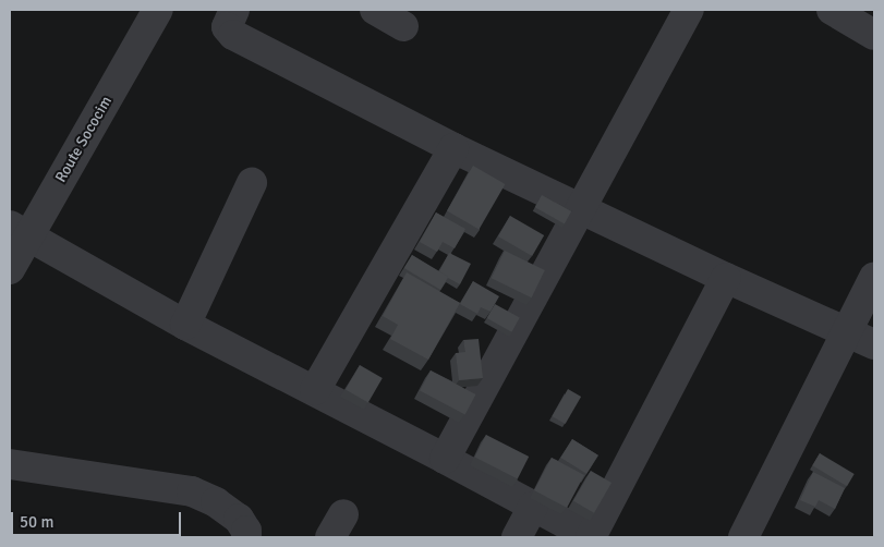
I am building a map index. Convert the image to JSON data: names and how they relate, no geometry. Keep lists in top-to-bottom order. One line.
{"streets":{"street":["Route Sococim"]},"scale_bar":"50 m"}
